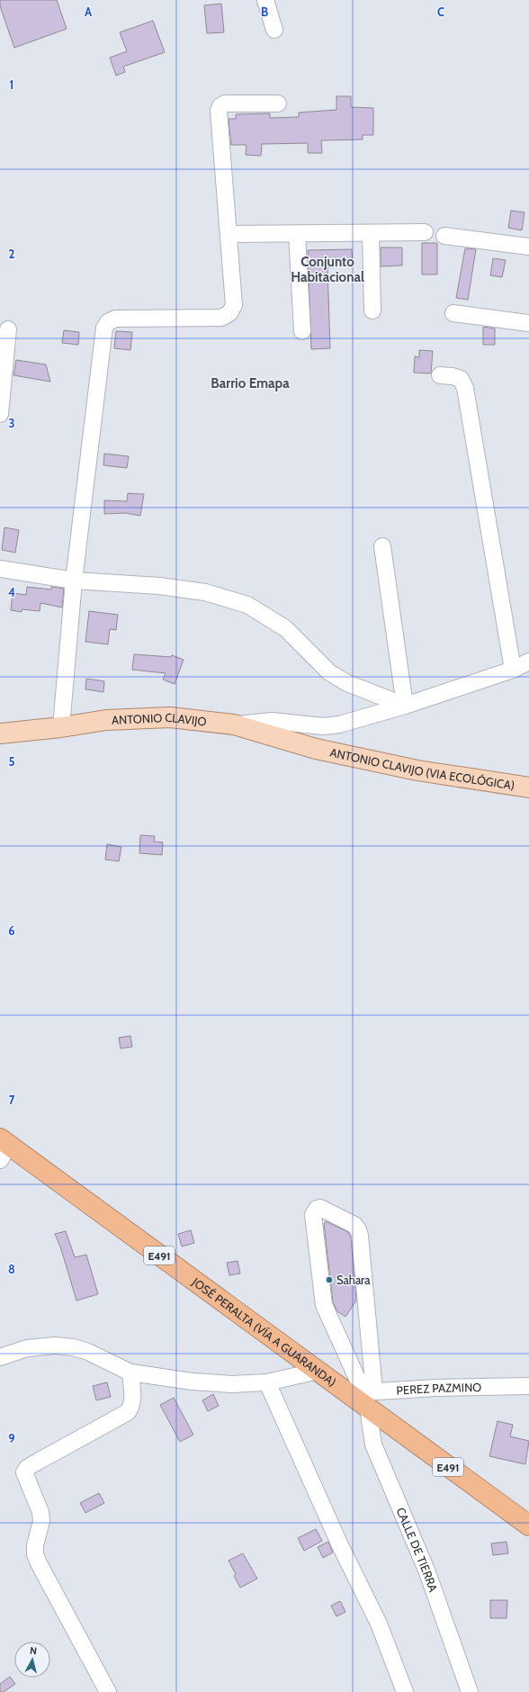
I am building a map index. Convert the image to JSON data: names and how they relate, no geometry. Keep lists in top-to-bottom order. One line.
{"streets":{"highway":["E491","JOSÉ PERALTA (VÍA A GUARANDA)"],"main road":["ANTONIO CLAVIJO","ANTONIO CLAVIJO (VIA ECOLÓGICA)"],"street":["PEREZ PAZMINO","CALLE DE TIERRA"]},"crossings":[["ANTONIO CLAVIJO","ANTONIO CLAVIJO (VIA ECOLÓGICA)"],["JOSÉ PERALTA (VÍA A GUARANDA)","PEREZ PAZMINO"],["JOSÉ PERALTA (VÍA A GUARANDA)","CALLE DE TIERRA"],["PEREZ PAZMINO","CALLE DE TIERRA"]],"districts":["Conjunto Habitacional","Barrio Emapa"],"places":["Sahara"],"north":"top","grid":{"columns":["A","B","C"],"rows":["1","2","3","4","5","6","7","8","9"]}}
